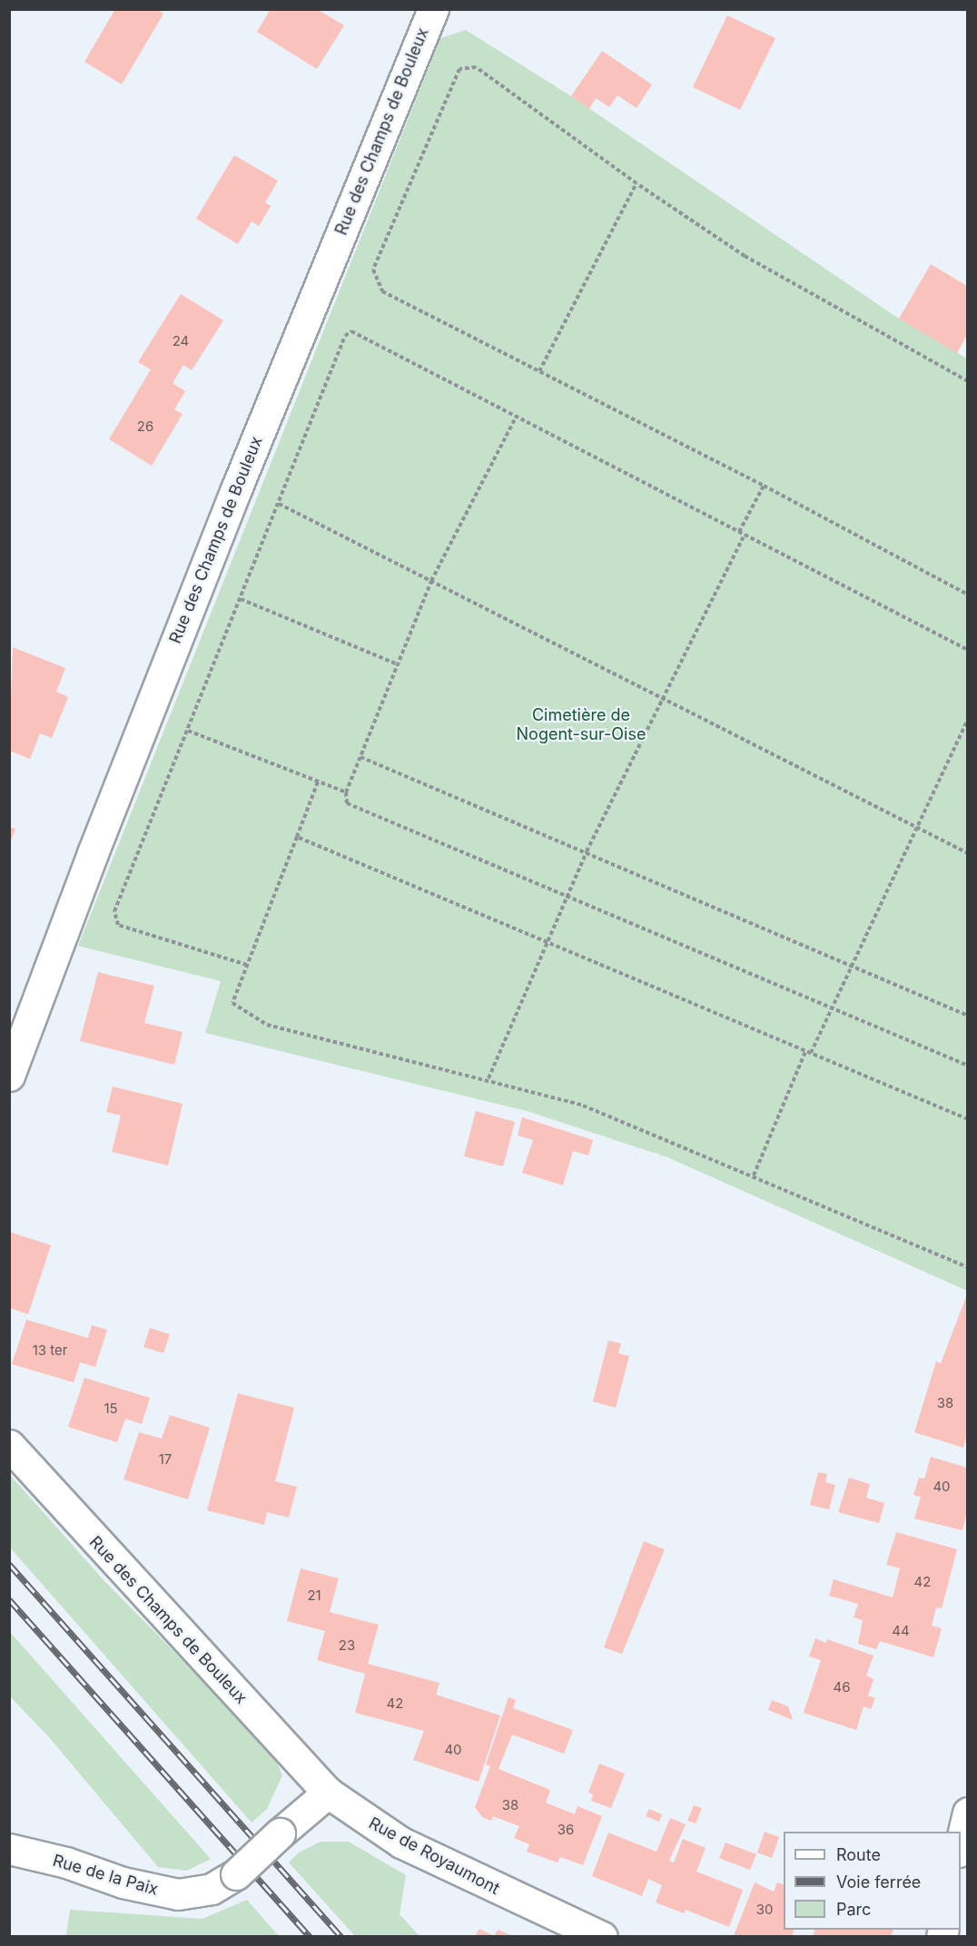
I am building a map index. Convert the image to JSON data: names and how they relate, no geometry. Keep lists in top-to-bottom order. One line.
{"streets":{"street":["Rue des Champs de Bouleux","Rue de Royaumont","Rue de la Paix"]},"crossings":[["Rue des Champs de Bouleux","Rue de Royaumont"],["Rue des Champs de Bouleux","Rue de la Paix"],["Rue de Royaumont","Rue de la Paix"]],"parks":["Cimetière de Nogent-sur-Oise"],"house_numbers":["24","26","13 ter","38","15","17","40","42","21","44","23","46","42","40","38","36","30"],"legend":["Route","Voie ferrée","Parc"]}
